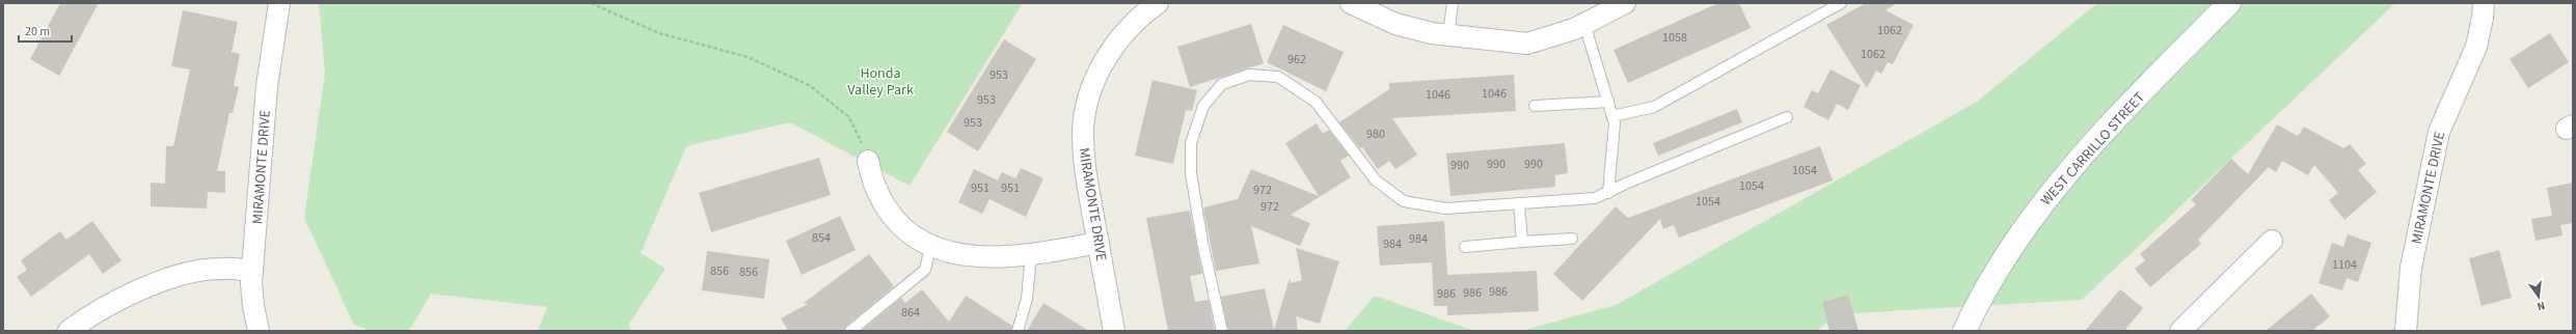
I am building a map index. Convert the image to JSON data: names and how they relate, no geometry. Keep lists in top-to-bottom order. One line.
{"streets":{"main road":["WEST CARRILLO STREET"],"street":["MIRAMONTE DRIVE"]},"parks":["Honda Valley Park"],"house_numbers":["1062","1058","1062","962","953","1046","1046","953","953","980","990","990","990","1054","1054","951","951","972","1054","972","854","984","984","1104","856","856","986","986","986","864"],"scale_bar":"20 m","north":"bottom"}
